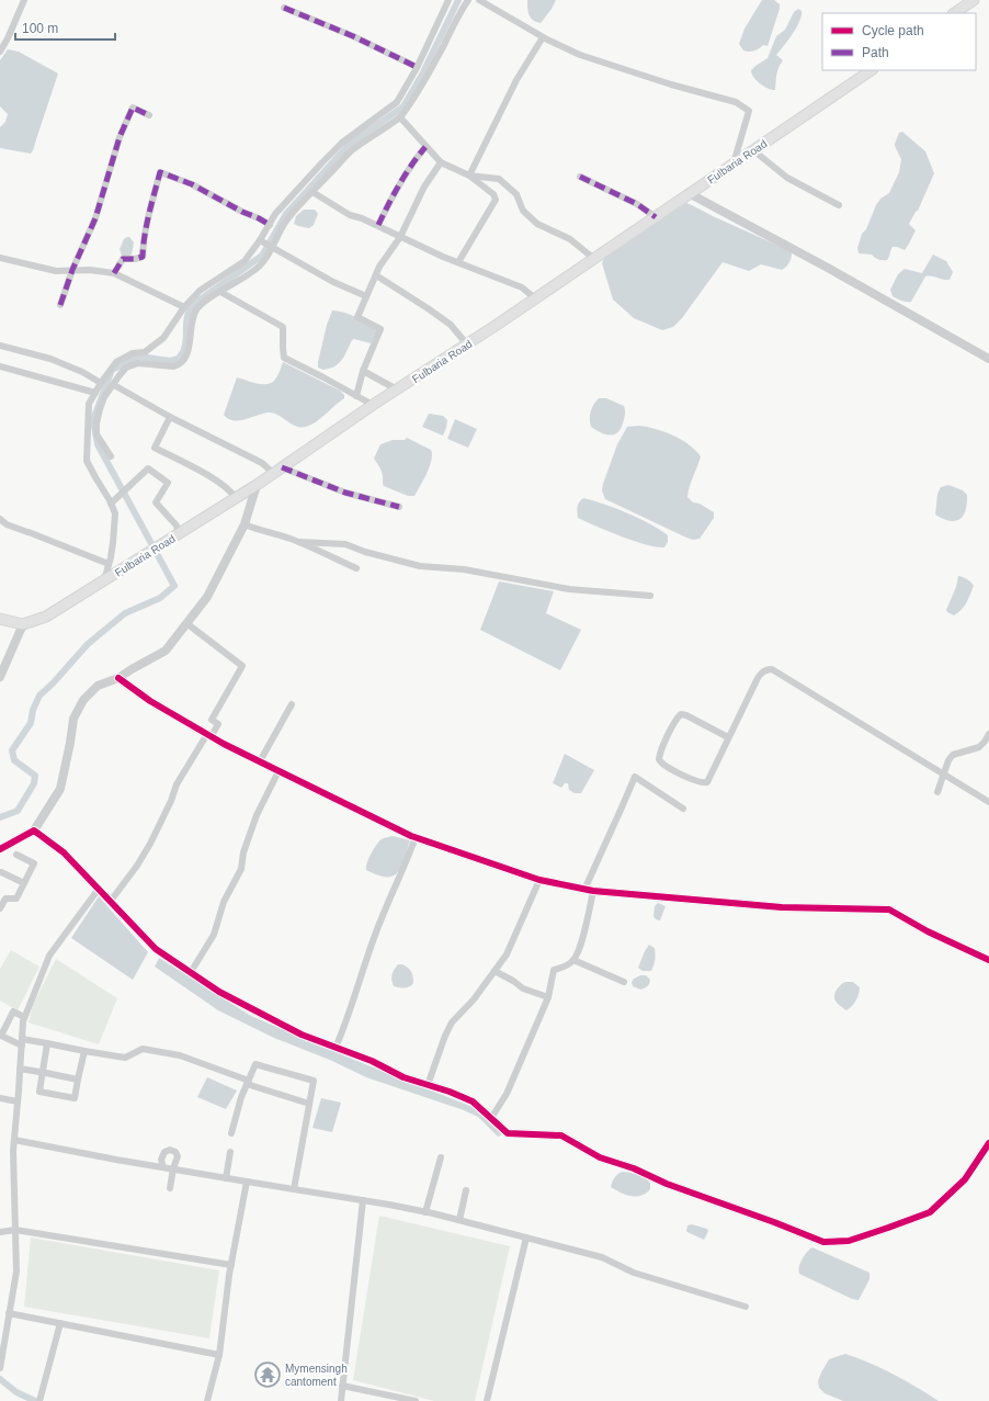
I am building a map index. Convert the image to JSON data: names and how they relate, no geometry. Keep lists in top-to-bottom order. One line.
{"streets":{"main road":["Fulbaria Road"]},"places":{"temple":["Mymensingh cantoment"]},"legend":["Cycle path","Path"],"scale_bar":"100 m"}
